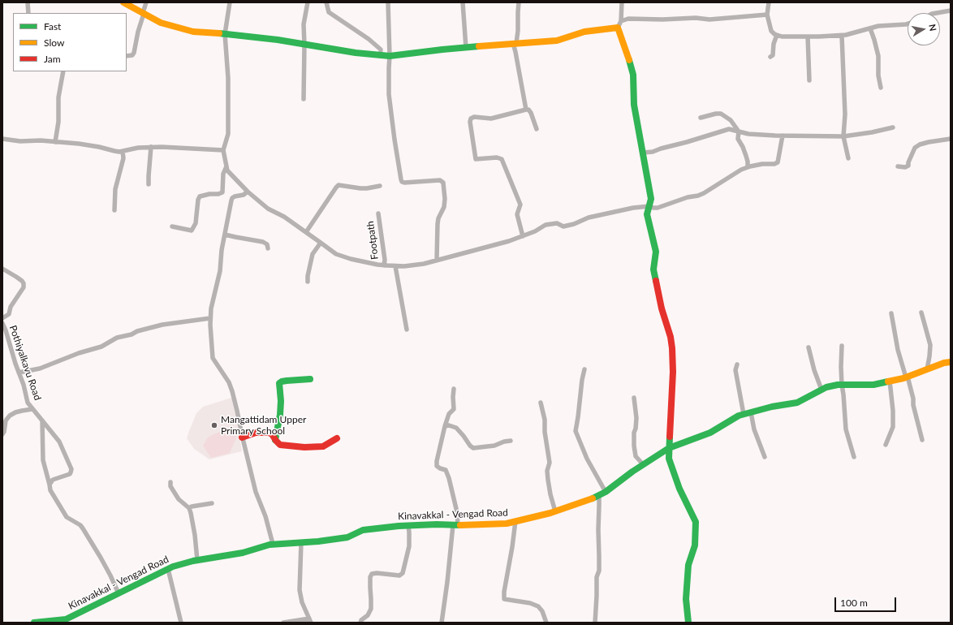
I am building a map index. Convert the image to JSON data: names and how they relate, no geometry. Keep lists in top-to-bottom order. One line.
{"streets":{"street":["Footpath","Pothiyalkavu Road","Kinavakkal - Vengad Road"]},"places":["Mangattidam Upper Primary School"],"legend":["Fast","Slow","Jam"],"scale_bar":"100 m","north":"right"}
